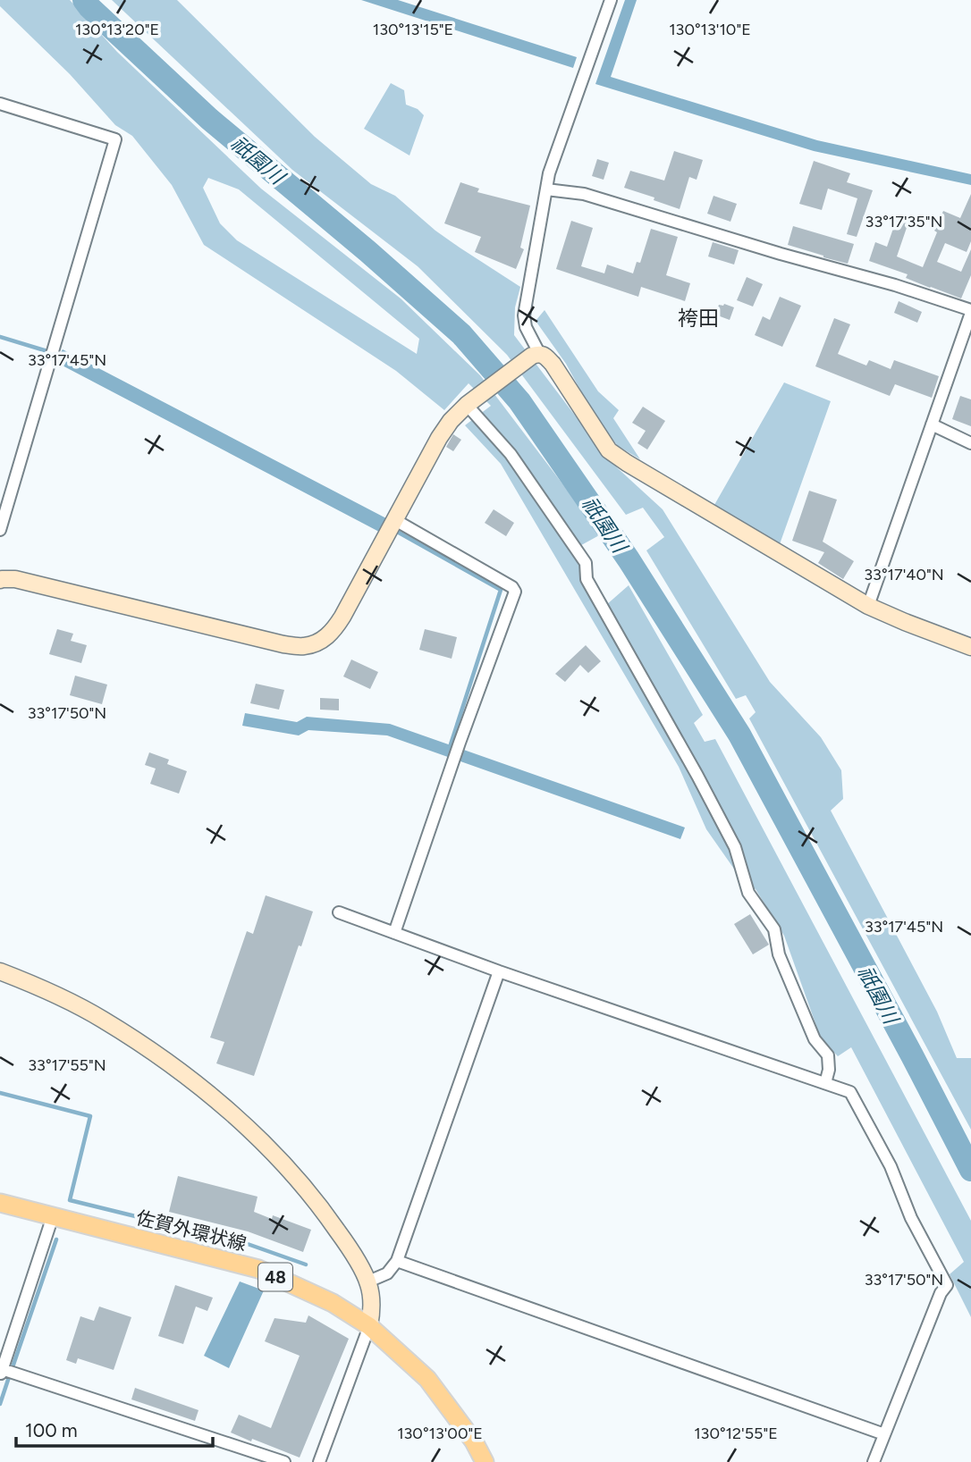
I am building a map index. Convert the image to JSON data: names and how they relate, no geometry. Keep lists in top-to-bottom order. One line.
{"streets":{"main road":["佐賀外環状線","48"]},"districts":["袴田"],"water":["祇園川"],"scale_bar":"100 m","coordinates":["130°13'20\"E","130°13'15\"E","130°13'10\"E","33°17'35\"N","33°17'45\"N","33°17'40\"N","33°17'50\"N","33°17'55\"N","130°13'00\"E","130°12'55\"E"]}
